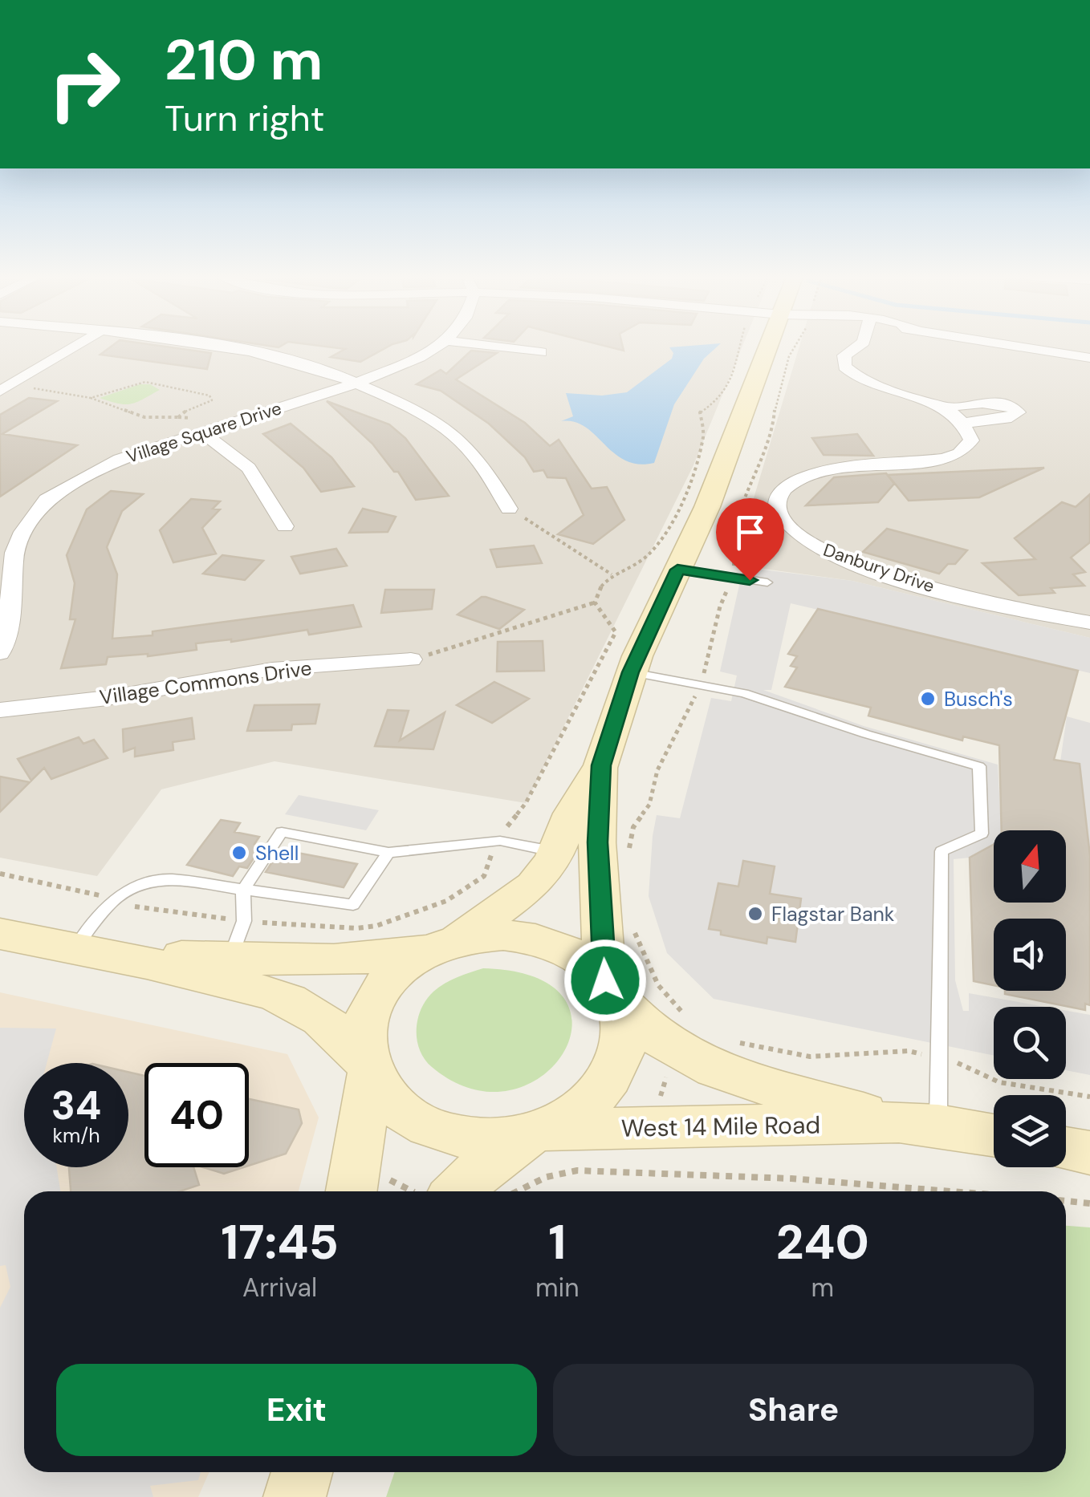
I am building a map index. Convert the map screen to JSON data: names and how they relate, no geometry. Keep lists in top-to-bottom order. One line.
{"streets":{"street":["Village Square Drive","Danbury Drive","Village Commons Drive","West 14 Mile Road"]},"places":["Busch's","Shell","Flagstar Bank"],"north":"top","page":{"turn":["210 m","Turn right"],"speed":"34 km/h","limit":"40","eta":["17:45","Arrival","1","min","240","m"],"buttons":["Exit","Share"]}}
